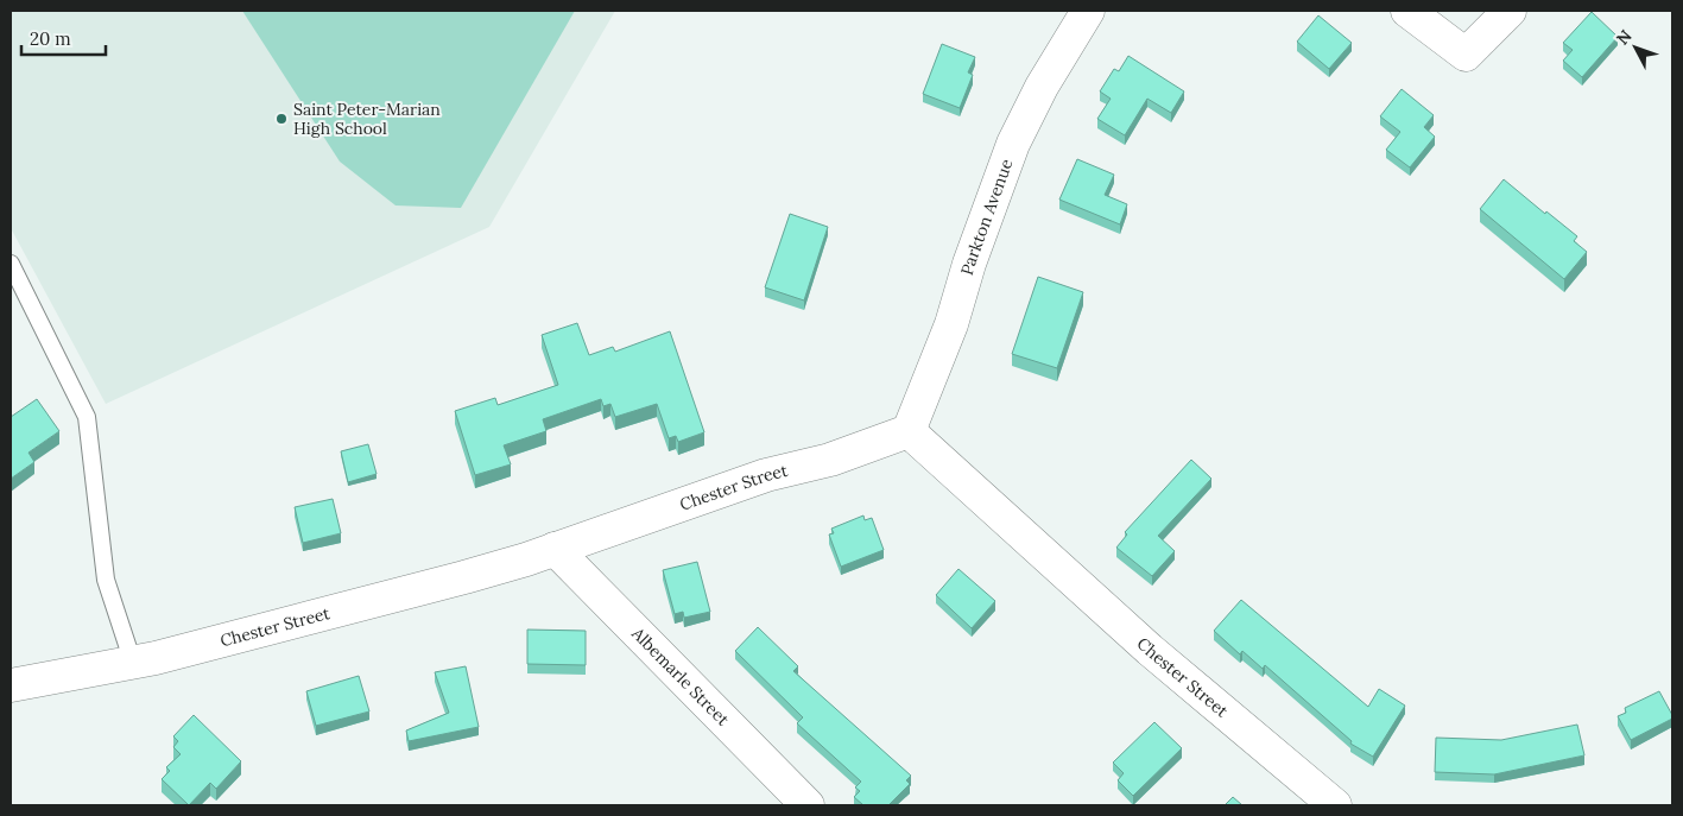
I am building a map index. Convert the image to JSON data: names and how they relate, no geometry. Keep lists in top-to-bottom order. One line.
{"streets":{"street":["Parkton Avenue","Chester Street","Albemarle Street"]},"crossings":[["Parkton Avenue","Chester Street"],["Chester Street","Albemarle Street"]],"places":["Saint Peter-Marian High School"],"scale_bar":"20 m","north":"top left"}
